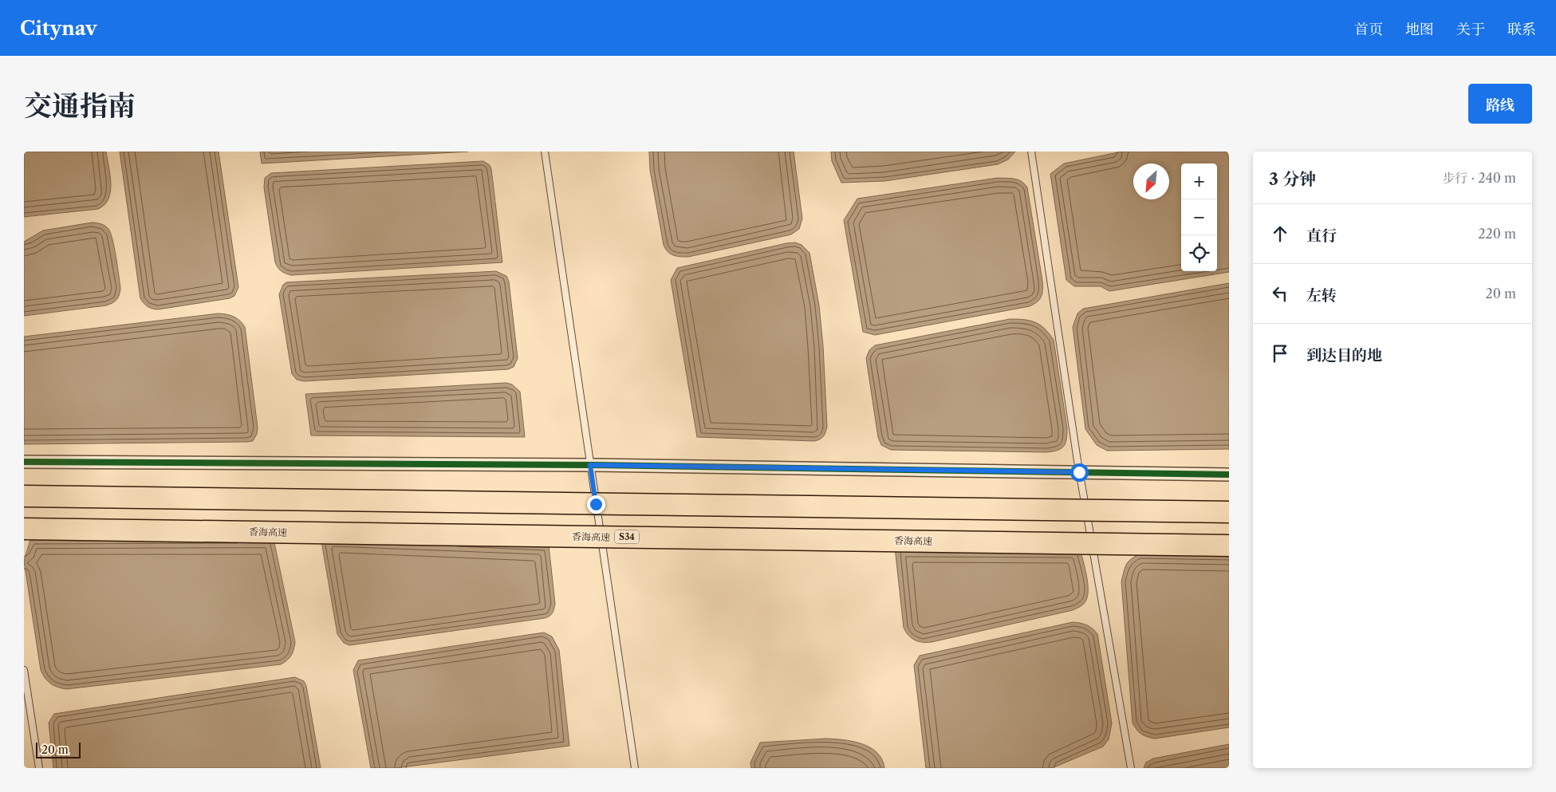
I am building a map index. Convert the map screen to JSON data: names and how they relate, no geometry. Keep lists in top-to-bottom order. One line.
{"streets":{"highway":["香海高速","S34"]},"scale_bar":"20 m","north":"bottom left","page":{"header":"Citynav","nav":["首页","地图","关于","联系"],"title":"交通指南","buttons":"路线","heading":["3 分钟","步行 · 240 m"],"map_buttons":["+","−"],"list":[["直行","220 m"],["左转","20 m"],"到达目的地"],"scale":"20 m"}}
